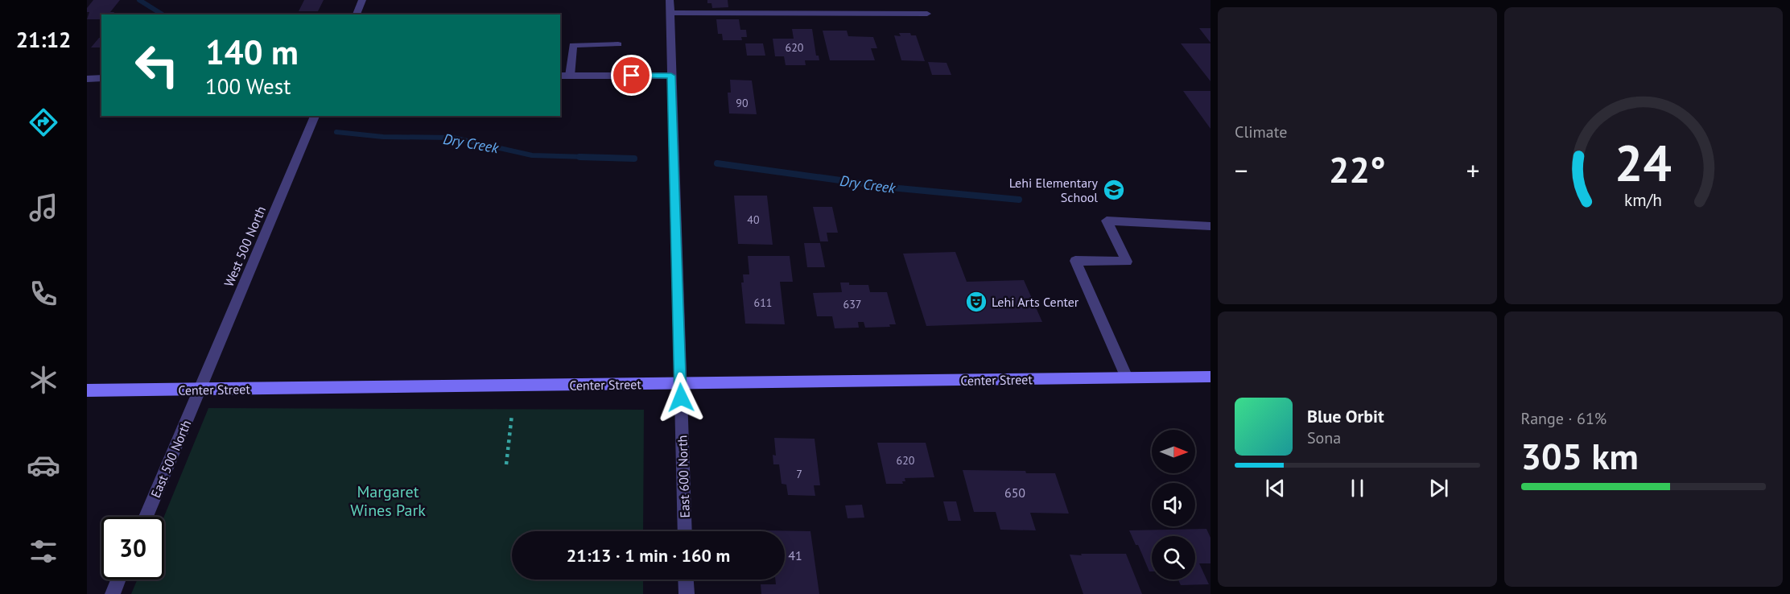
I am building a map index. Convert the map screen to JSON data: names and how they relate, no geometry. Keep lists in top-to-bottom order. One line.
{"streets":{"street":["West 500 North","Center Street","East 500 North","East 600 North"]},"crossings":[["West 500 North","Center Street"],["West 500 North","East 500 North"],["Center Street","East 500 North"],["Center Street","East 600 North"]],"water":["Dry Creek"],"parks":["Margaret Wines Park"],"places":{"school or university":["Lehi Elementary School"],"theatre":["Lehi Arts Center"]},"house_numbers":["620","90","40","611","637","620","7","650","41"],"north":"right","page":{"tabs":"21:12","tile":["Climate",["Range · 61%","305 km"]],"turn":["140 m","100 West"],"heat":["−","22°","+"],"song":["Blue Orbit","Sona"],"limit":"30","trip":"21:13 · 1 min · 160 m","gauge":["24","km/h"]}}
